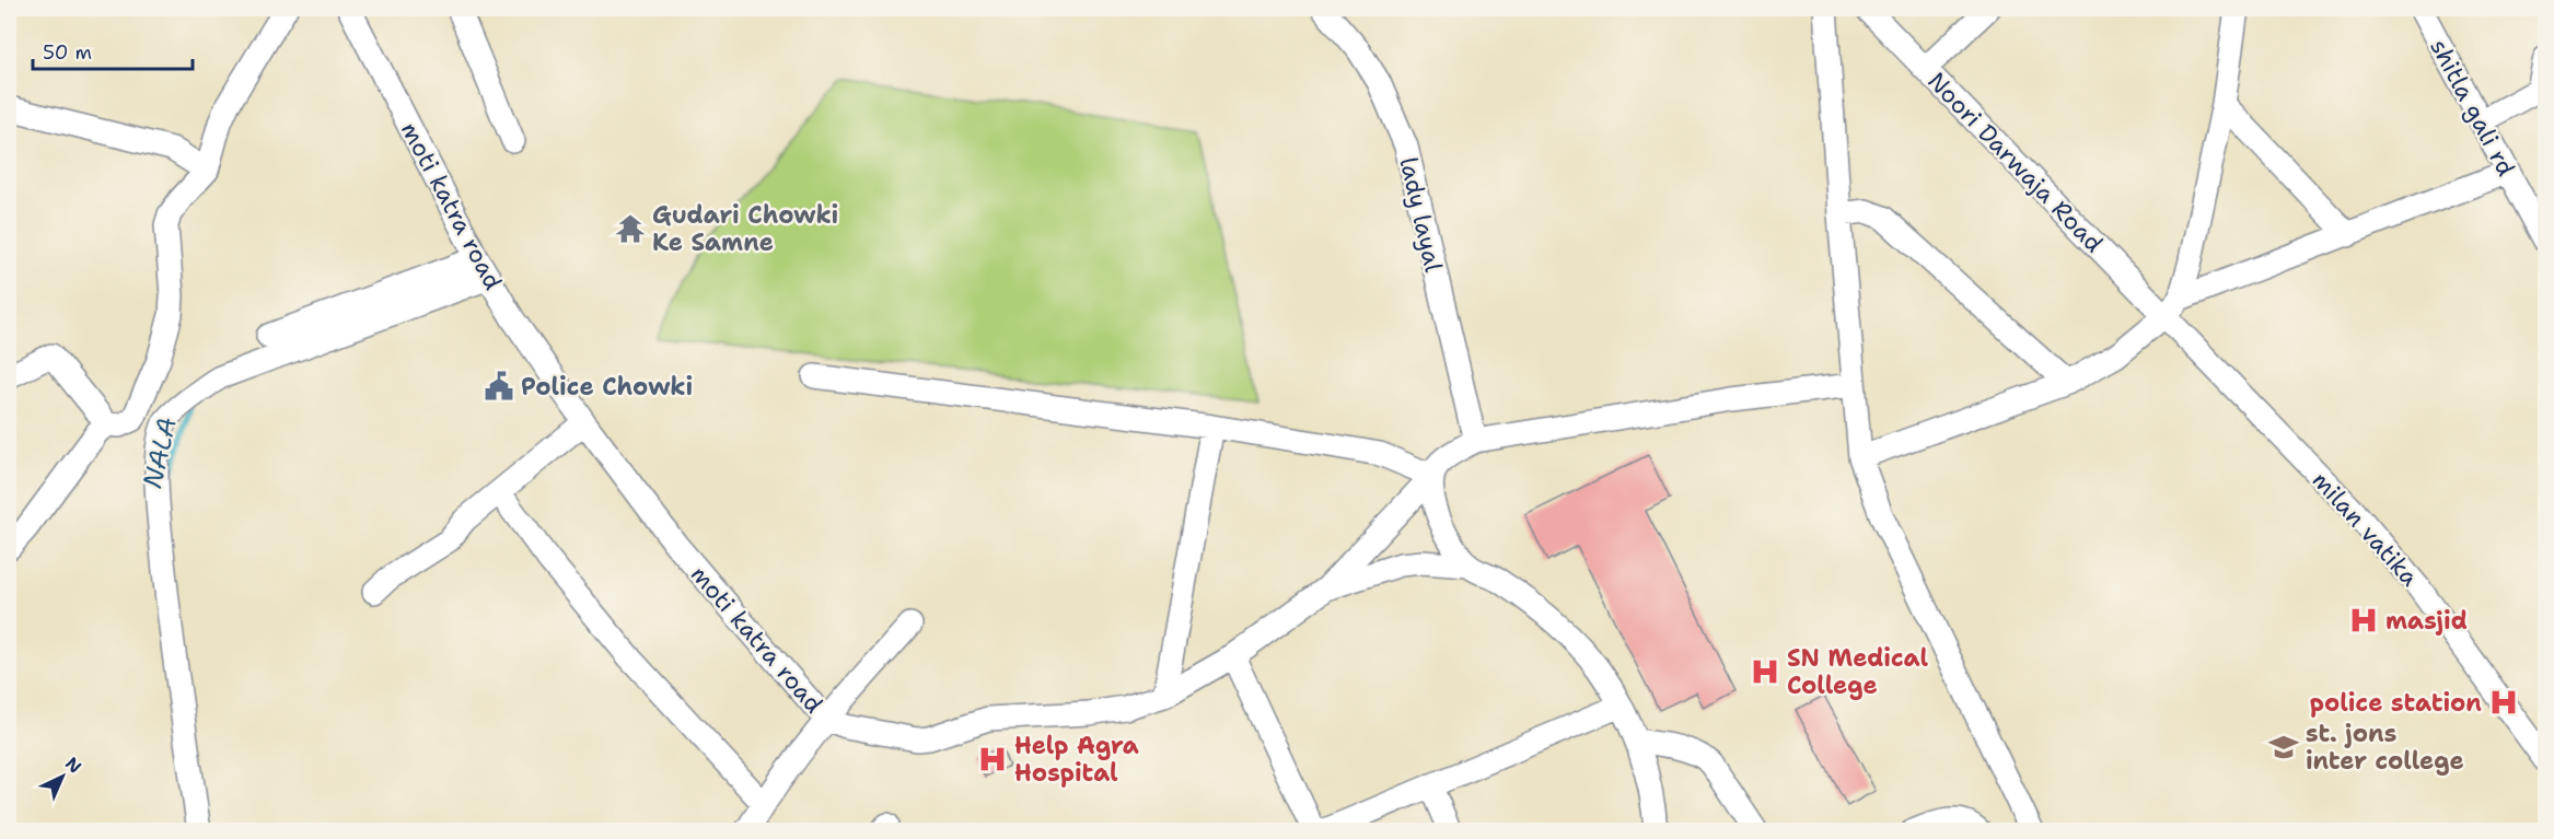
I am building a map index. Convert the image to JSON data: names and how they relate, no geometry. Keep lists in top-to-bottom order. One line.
{"streets":{"street":["shitla gali rd","Noori Darwaja Road","moti katra road","lady layal","milan vatika"]},"crossings":[["Noori Darwaja Road","milan vatika"]],"water":["NALA"],"places":{"temple":["Gudari Chowki Ke Samne"],"public building":["Police Chowki"],"hospital":["masjid","SN Medical College","police station","Help Agra Hospital"],"school or university":["st. jons inter college"]},"scale_bar":"50 m","north":"top right"}
